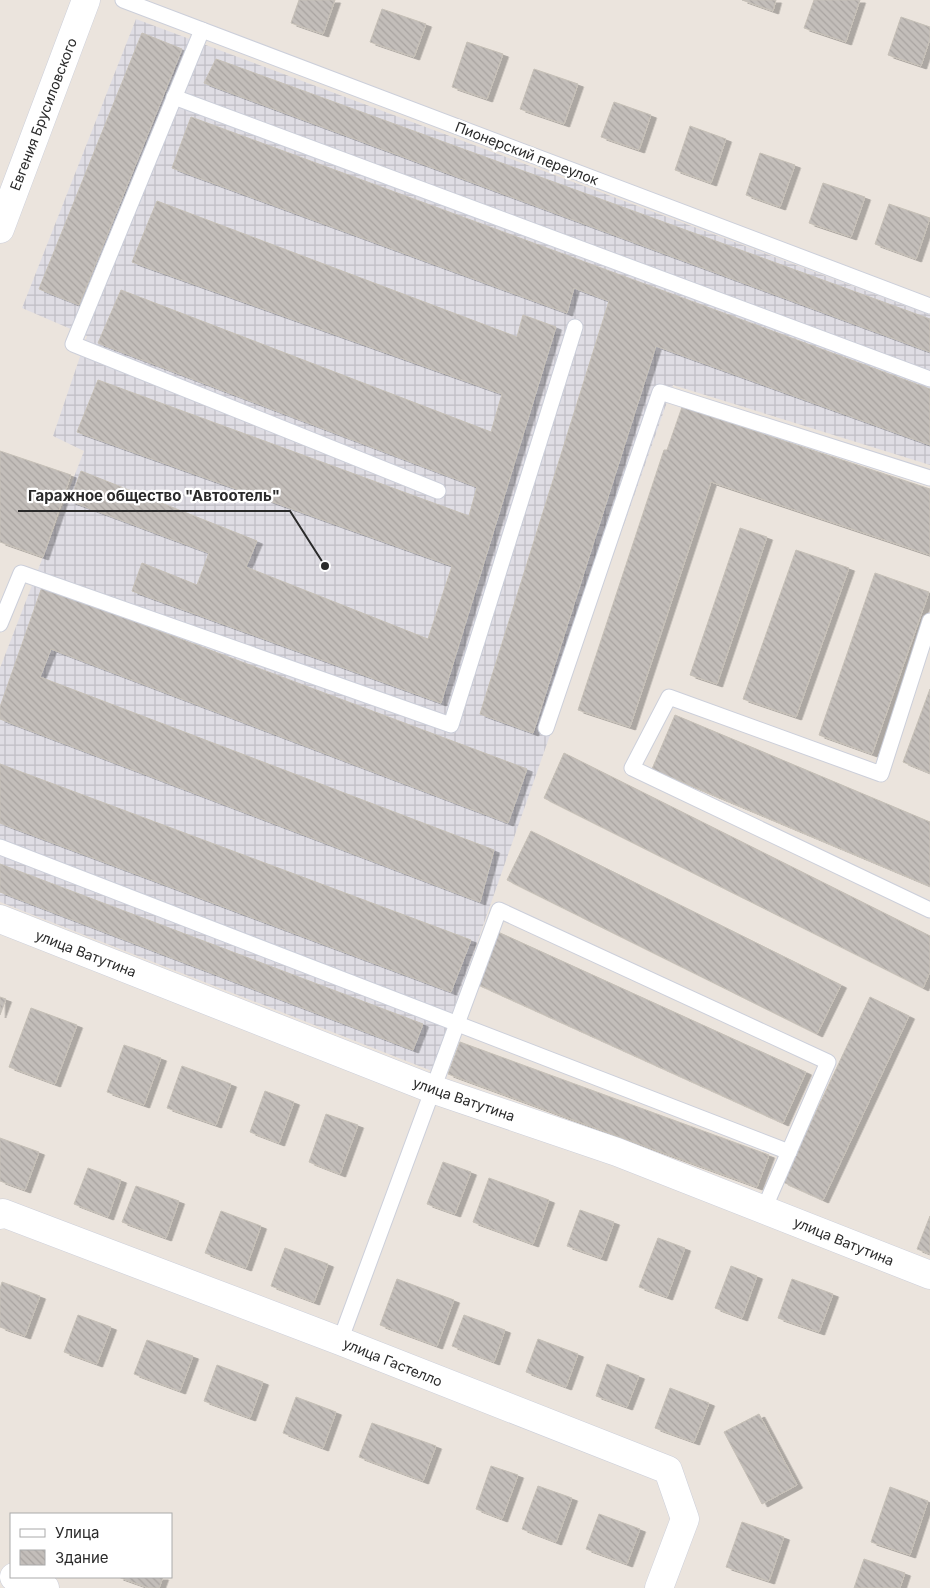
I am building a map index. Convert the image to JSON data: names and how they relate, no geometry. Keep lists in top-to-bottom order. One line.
{"streets":{"street":["Евгения Брусиловского","улица Ватутина","улица Гастелло"],"lane":["Пионерский переулок"]},"places":["Гаражное общество \"Автоотель\""],"legend":["Улица","Здание"]}
